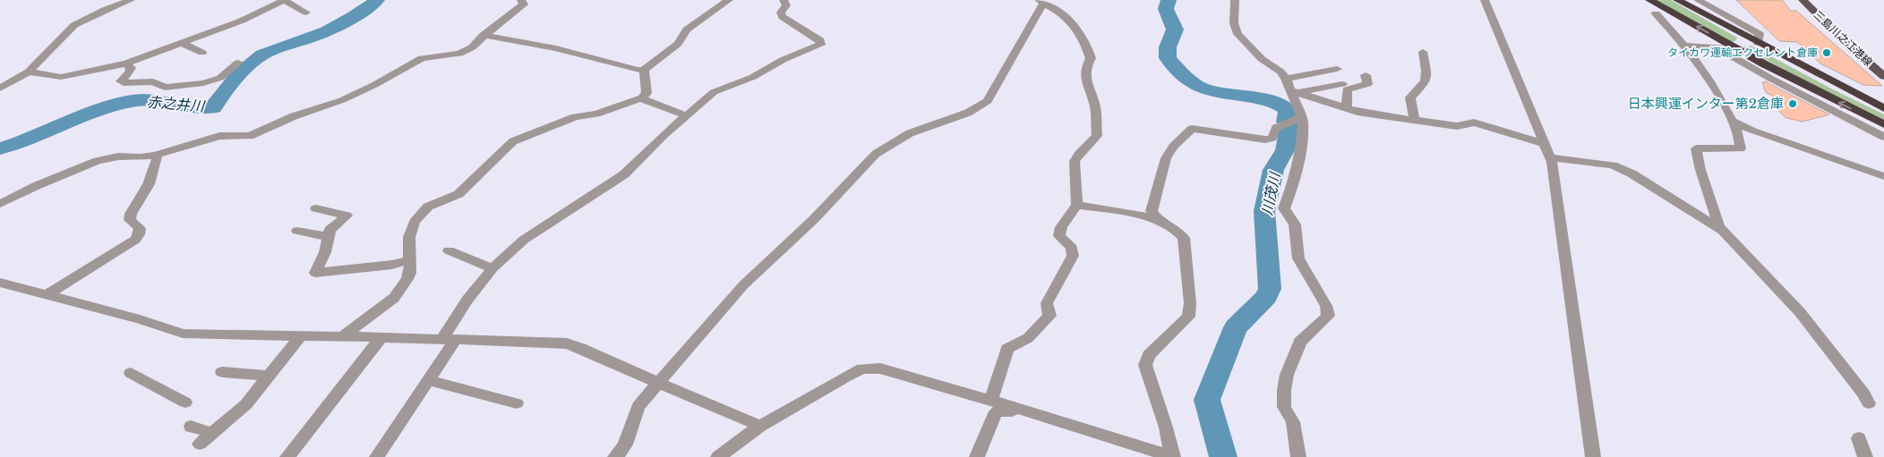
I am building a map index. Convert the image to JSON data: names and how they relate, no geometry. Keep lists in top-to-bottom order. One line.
{"streets":{"main road":["三島川之江港線"]},"water":["赤之井川","川茂川"],"places":["タイカワ運輸エクセレント倉庫","日本興運インター第2倉庫"]}
